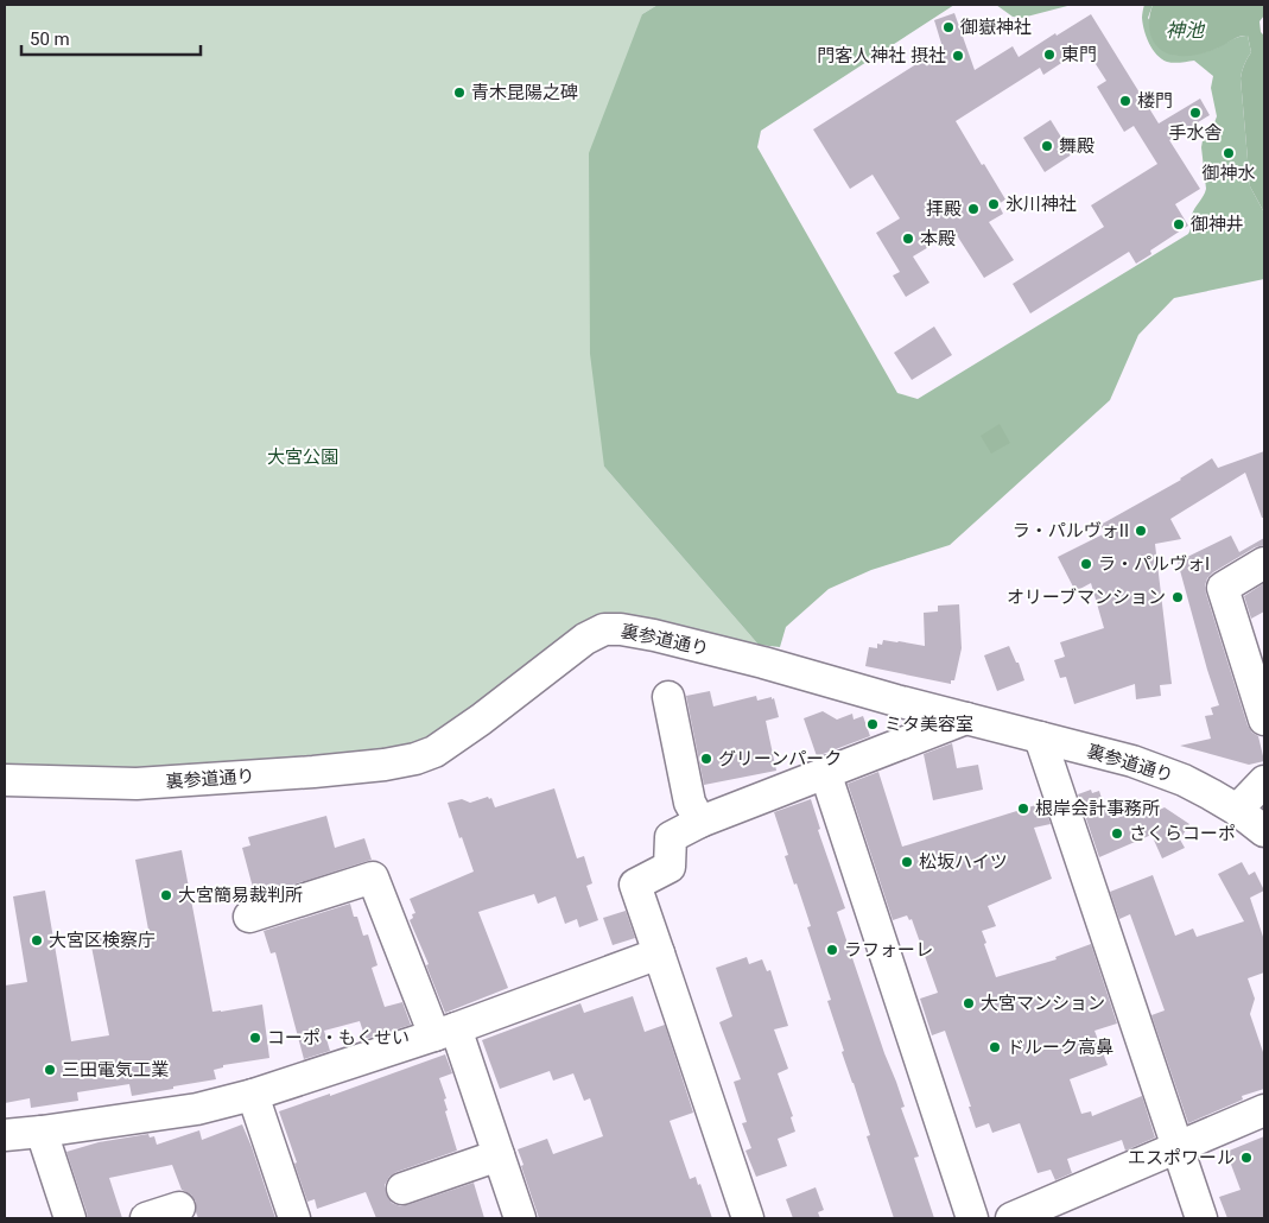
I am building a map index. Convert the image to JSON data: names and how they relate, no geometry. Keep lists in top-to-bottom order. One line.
{"streets":{"street":["裏参道通り"]},"water":["神池"],"parks":["大宮公園"],"places":["御嶽神社","東門","門客人神社 摂社","青木昆陽之碑","楼門","手水舎","舞殿","御神水","氷川神社","拝殿","御神井","本殿","ラ・パルヴォII","ラ・パルヴォI","オリーブマンション","ミタ美容室","グリーンパーク","根岸会計事務所","さくらコーポ","松坂ハイツ","大宮簡易裁判所","大宮区検察庁","ラフォーレ","大宮マンション","コーポ・もくせい","ドルーク高鼻","三田電気工業","エスポワール"],"scale_bar":"50 m"}
